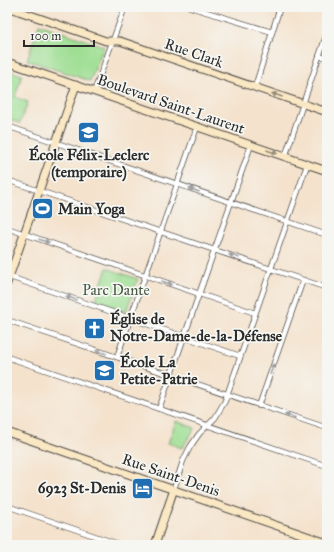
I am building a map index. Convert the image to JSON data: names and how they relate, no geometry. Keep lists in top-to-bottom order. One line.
{"streets":{"main road":["Rue Clark","Boulevard Saint-Laurent","Rue Saint-Denis"]},"parks":["Parc Dante"],"places":{"school or university":["École Félix-Leclerc (temporaire)","École La Petite-Patrie"],"sports":["Main Yoga"],"church":["Église de Notre-Dame-de-la-Défense"],"hotel":["6923 St-Denis"]},"scale_bar":"100 m"}
